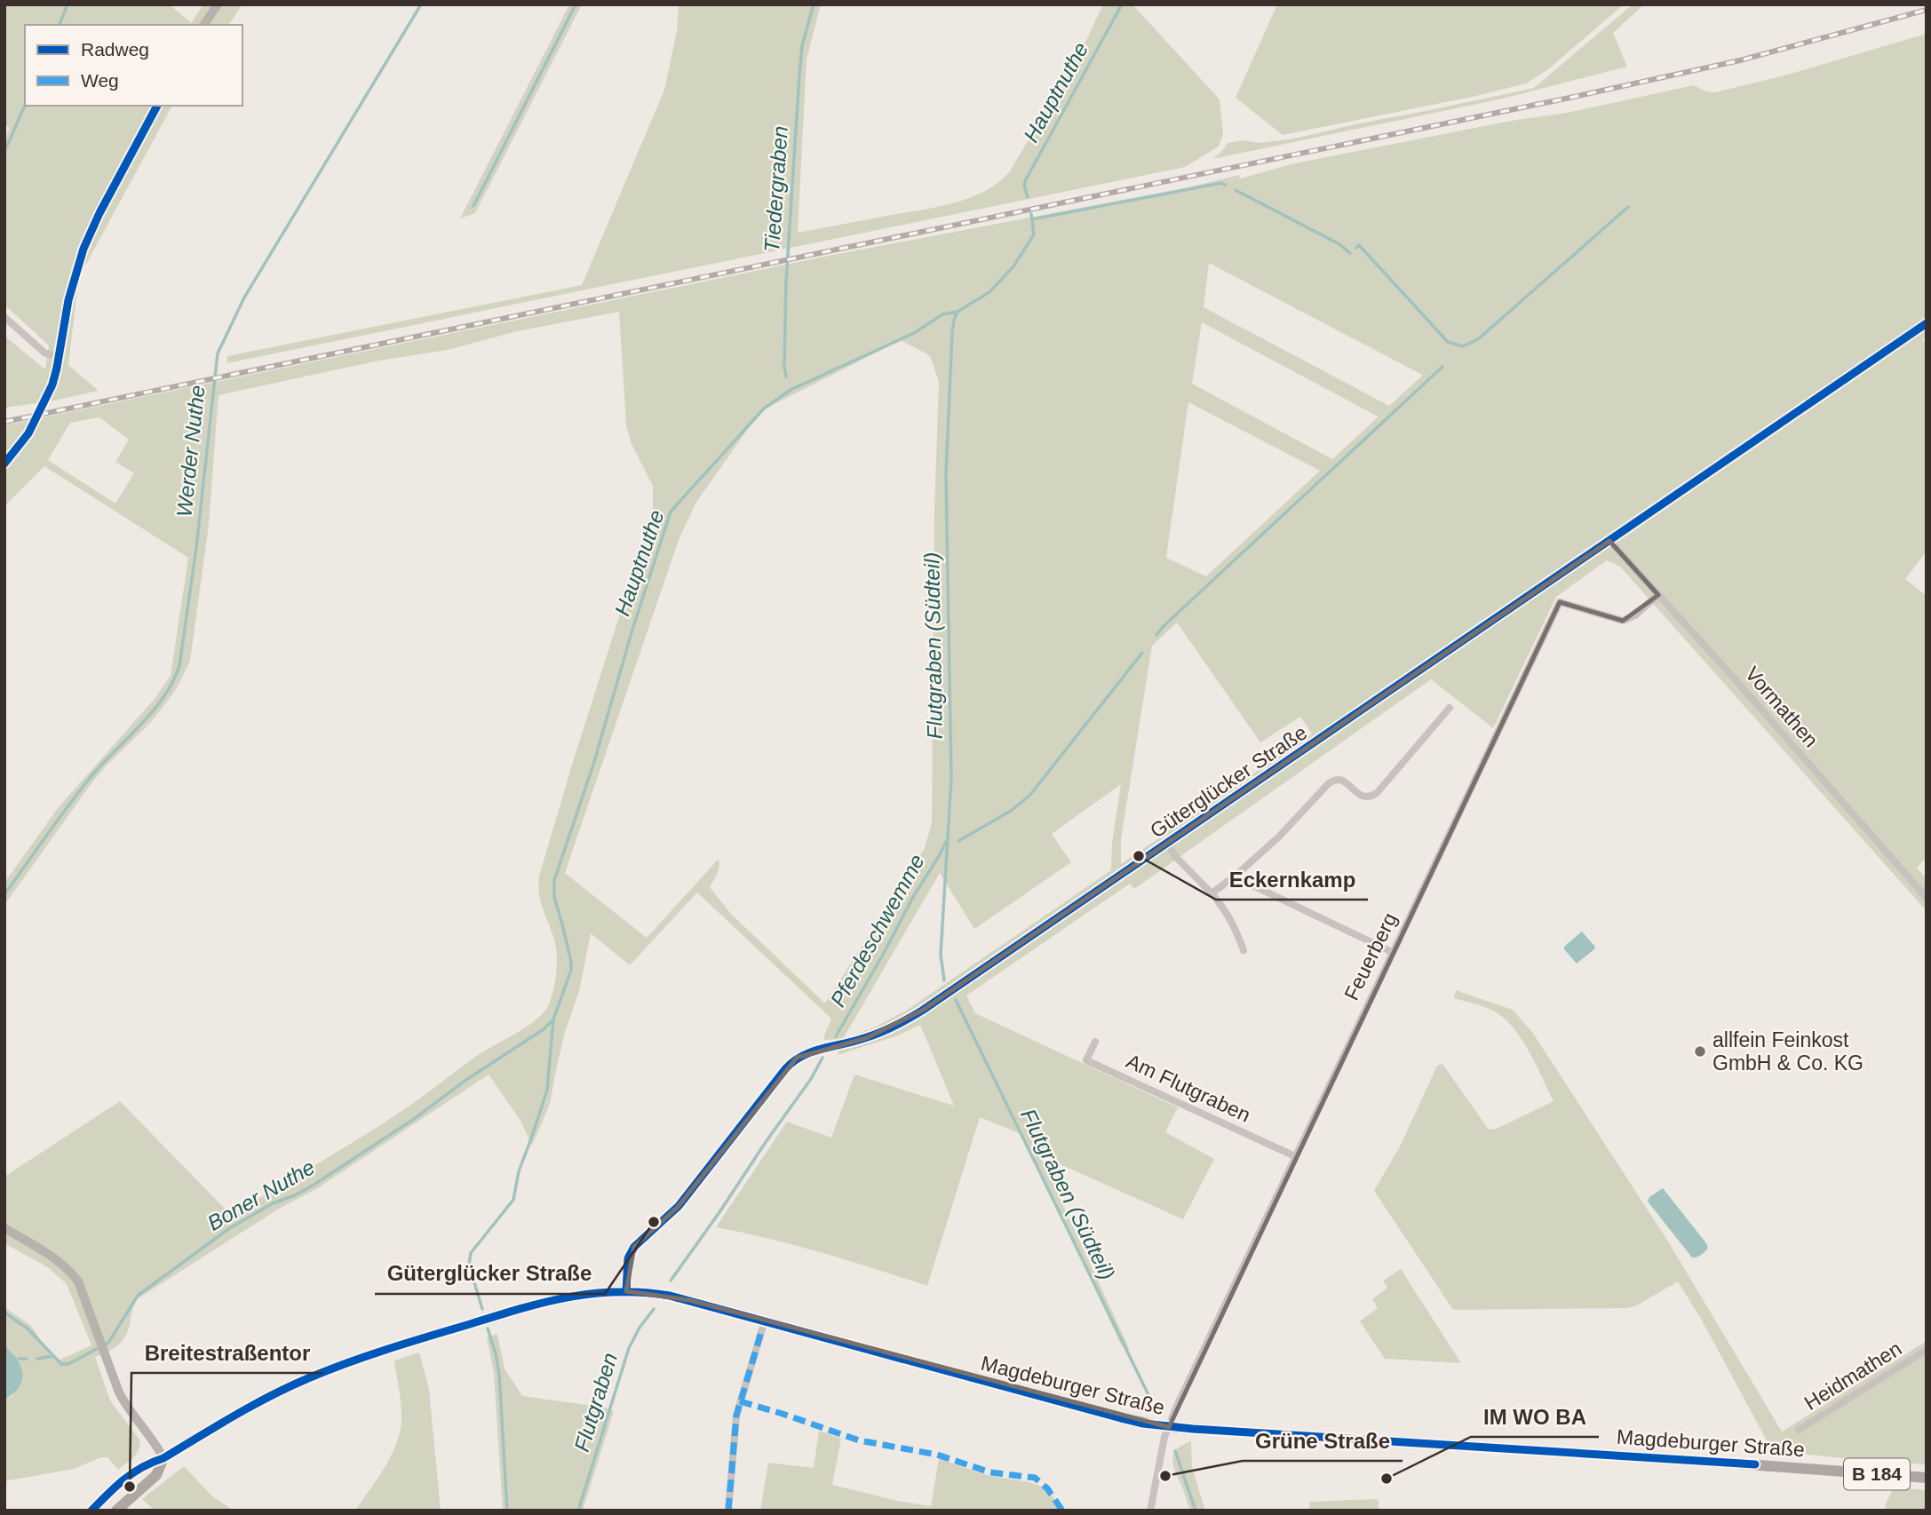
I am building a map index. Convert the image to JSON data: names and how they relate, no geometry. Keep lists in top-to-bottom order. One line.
{"streets":{"main road":["Magdeburger Straße","B 184"],"street":["Vormathen","Güterglücker Straße","Feuerberg","Am Flutgraben","Heidmathen"]},"crossings":[["Vormathen","Güterglücker Straße"],["Vormathen","Feuerberg"],["Güterglücker Straße","Magdeburger Straße"],["Feuerberg","Am Flutgraben"],["Feuerberg","Magdeburger Straße"],["Magdeburger Straße","B 184"]],"water":["Hauptnuthe","Tiedergraben","Werder Nuthe","Flutgraben (Südteil)","Pferdeschwemme","Boner Nuthe","Flutgraben"],"places":["Eckernkamp","allfein Feinkost GmbH & Co. KG","Güterglücker Straße","Grüne Straße","IM WO BA","Breitestraßentor"],"legend":["Radweg","Weg"]}
